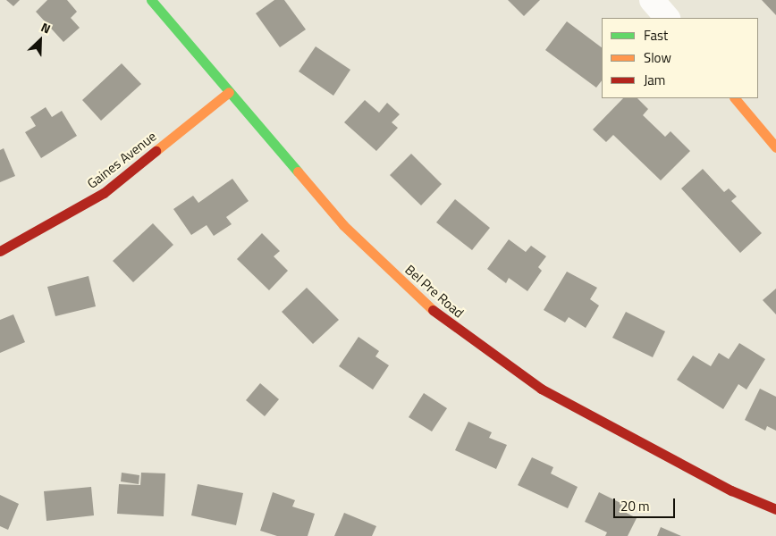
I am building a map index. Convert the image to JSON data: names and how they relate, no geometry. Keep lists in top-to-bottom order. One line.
{"streets":{"main road":["Gaines Avenue","Bel Pre Road"]},"crossings":[["Gaines Avenue","Bel Pre Road"]],"legend":["Fast","Slow","Jam"],"scale_bar":"20 m","north":"top right"}
